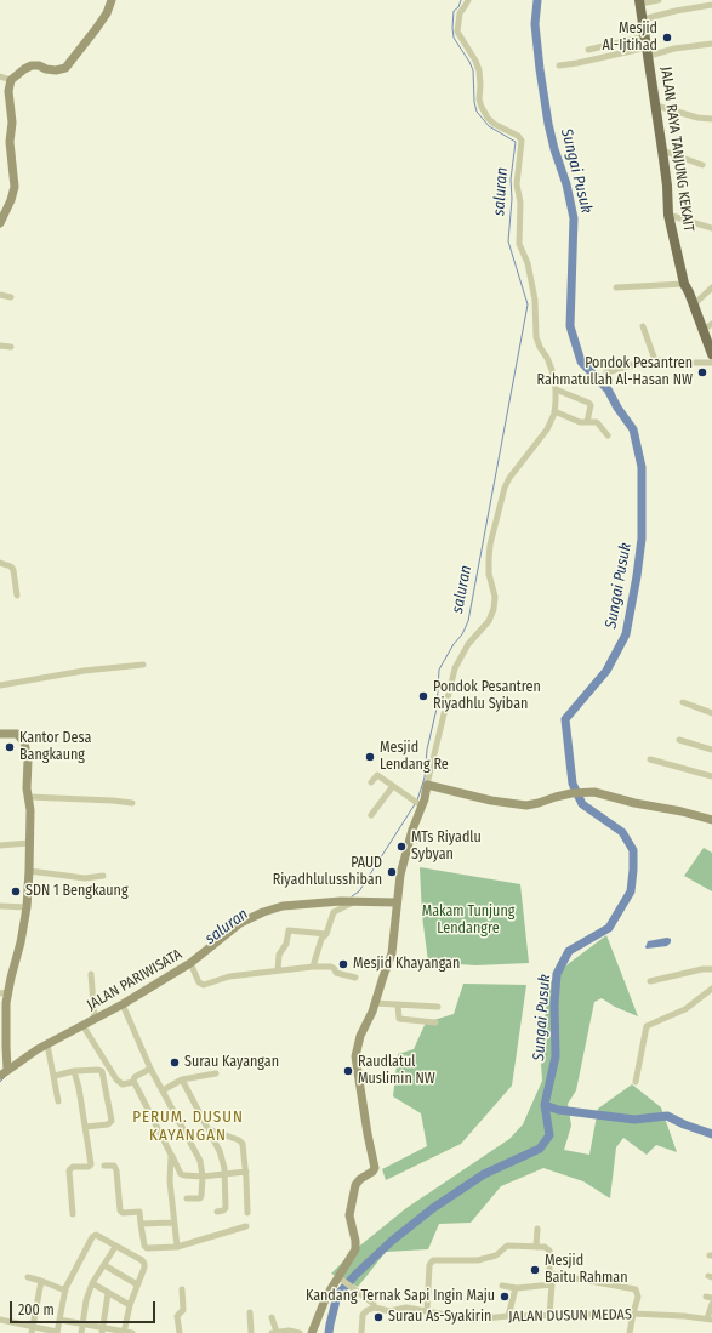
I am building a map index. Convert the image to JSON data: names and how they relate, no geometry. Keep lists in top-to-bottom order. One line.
{"streets":{"main road":["JALAN RAYA TANJUNG KEKAIT"],"street":["JALAN PARIWISATA","JALAN DUSUN MEDAS"]},"districts":["PERUM. DUSUN KAYANGAN"],"water":["Sungai Pusuk","saluran"],"parks":["Makam Tunjung Lendangre"],"places":["Mesjid Al-Ijtihad","Pondok Pesantren Rahmatullah Al-Hasan NW","Pondok Pesantren Riyadhlu Syiban","Kantor Desa Bangkaung","Mesjid Lendang Re","MTs Riyadlu Sybyan","PAUD Riyadhlulusshiban","SDN 1 Bengkaung","Mesjid Khayangan","Surau Kayangan","Raudlatul Muslimin NW","Mesjid Baitu Rahman","Kandang Ternak Sapi Ingin Maju","Surau As-Syakirin"],"scale_bar":"200 m"}
